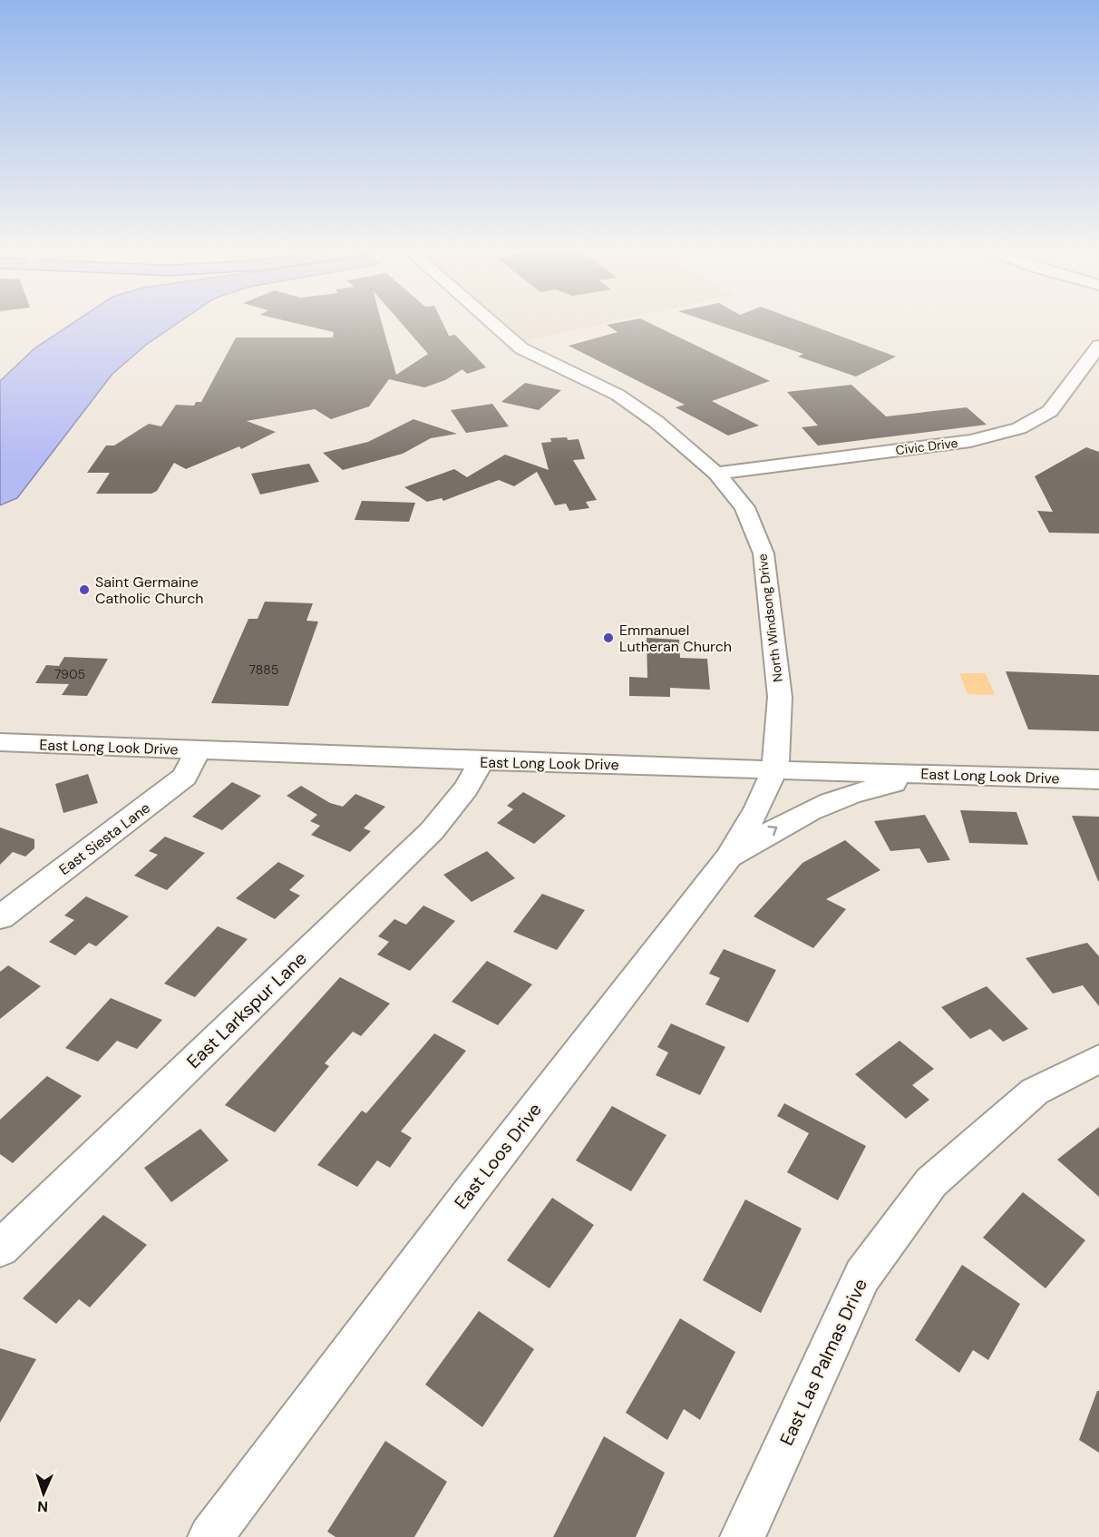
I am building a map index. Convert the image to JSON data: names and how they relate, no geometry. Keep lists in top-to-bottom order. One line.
{"streets":{"street":["Civic Drive","North Windsong Drive","East Long Look Drive","East Siesta Lane","East Larkspur Lane","East Loos Drive","East Las Palmas Drive"]},"crossings":[["Civic Drive","North Windsong Drive"],["North Windsong Drive","East Long Look Drive"],["North Windsong Drive","East Loos Drive"],["East Long Look Drive","East Siesta Lane"],["East Long Look Drive","East Larkspur Lane"],["East Long Look Drive","East Loos Drive"]],"places":["Saint Germaine Catholic Church","Emmanuel Lutheran Church"],"house_numbers":["7885","7905"],"north":"bottom"}
